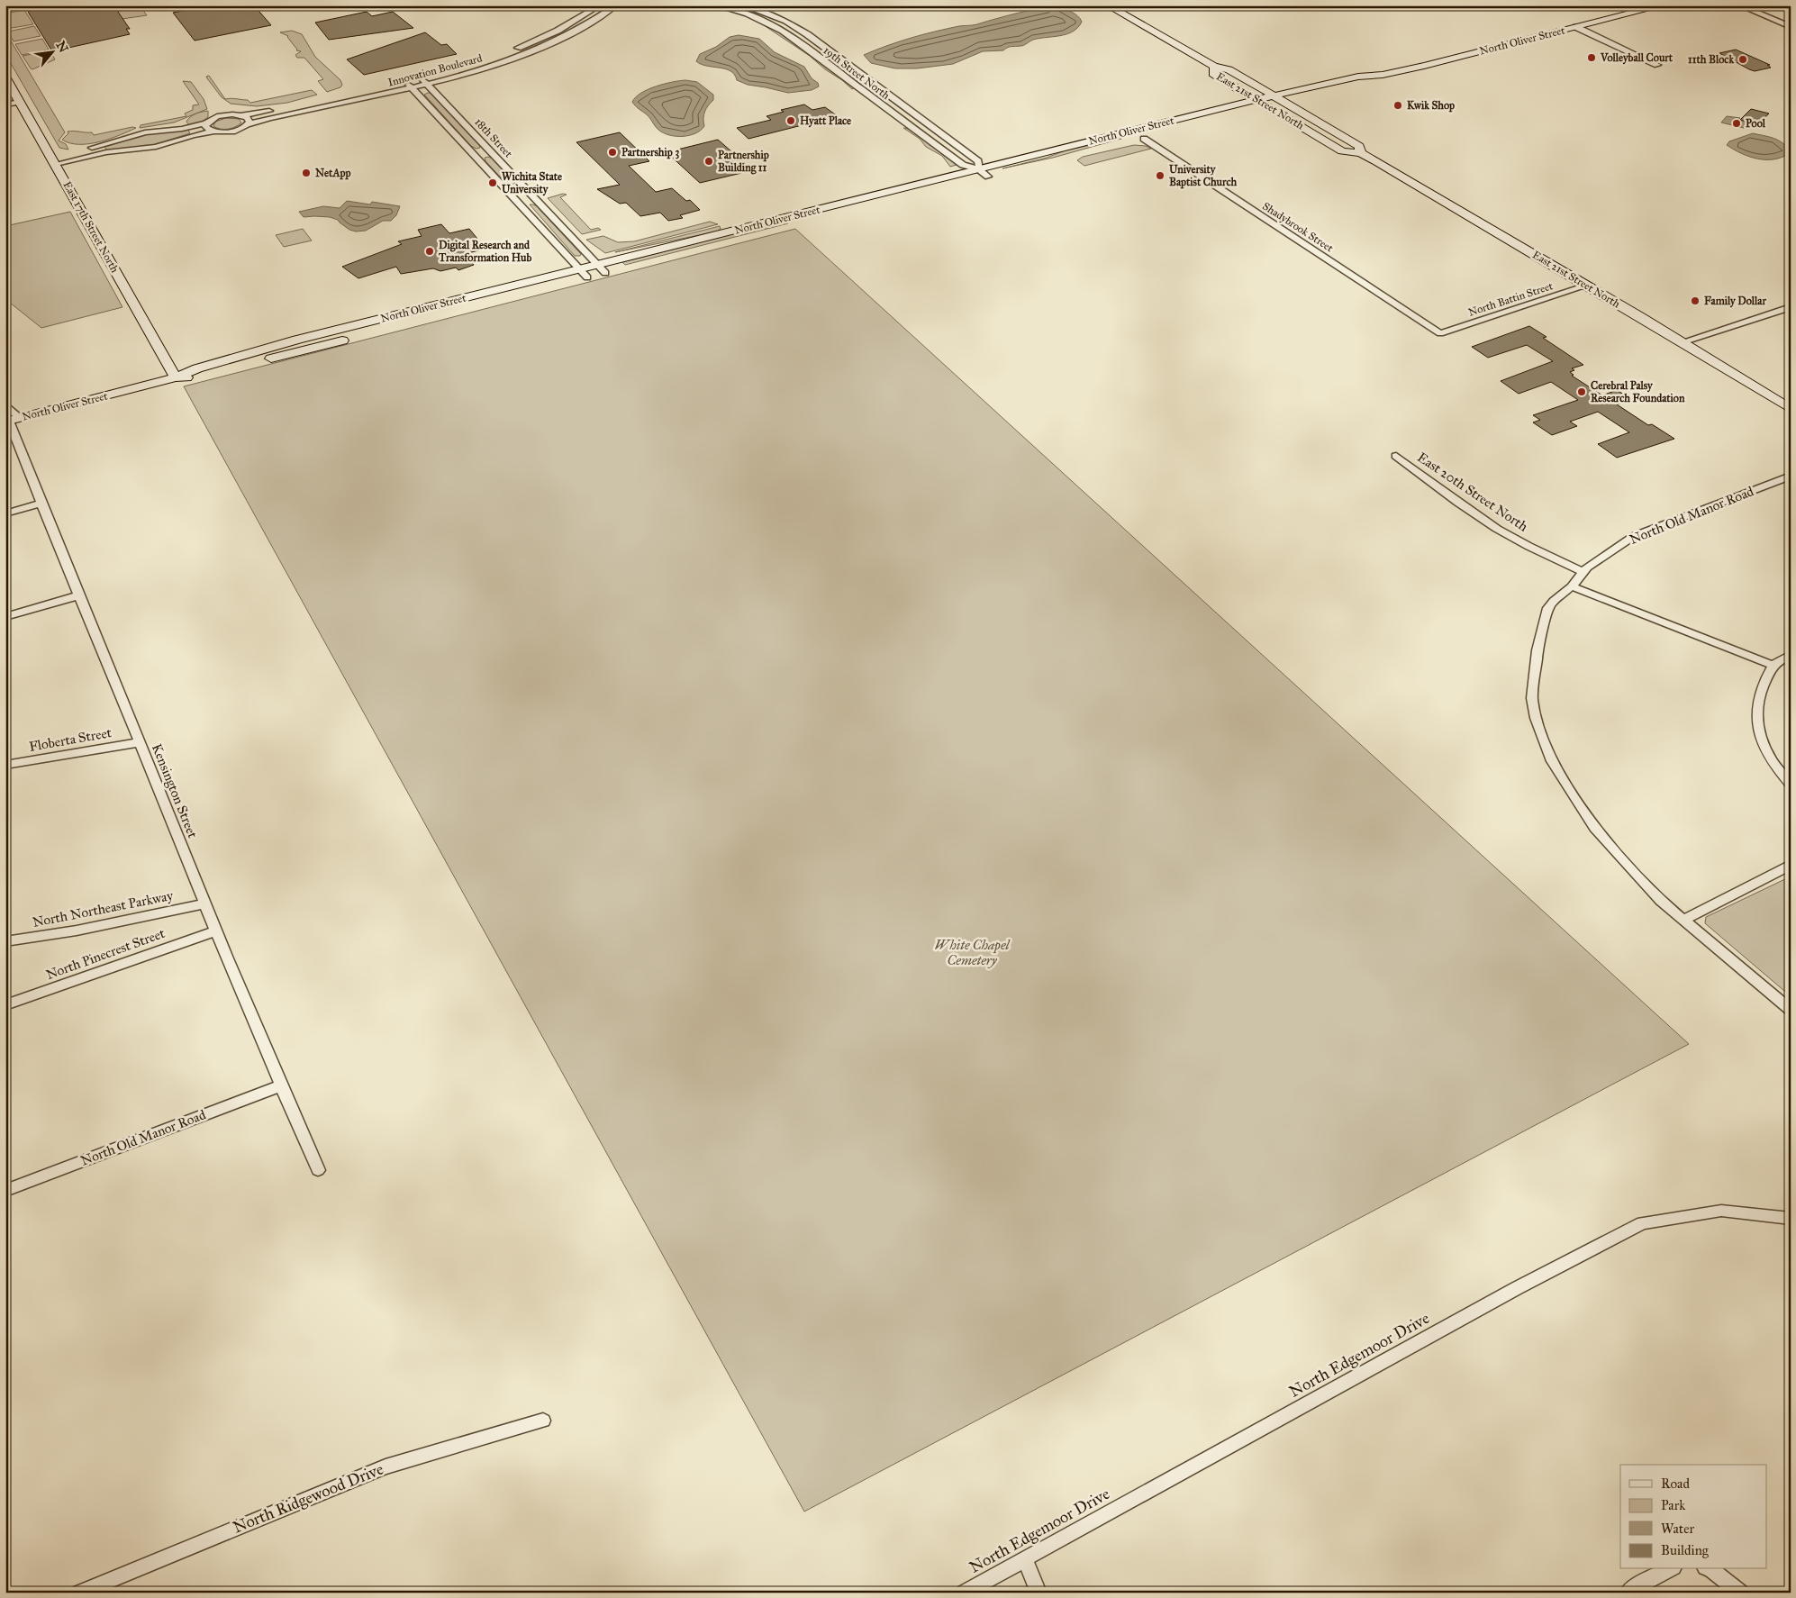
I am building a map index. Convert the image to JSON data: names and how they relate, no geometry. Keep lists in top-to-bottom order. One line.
{"streets":{"main road":["North Oliver Street","East 21st Street North","East 17th Street North"],"street":["Innovation Boulevard","19th Street North","18th Street","Shadybrook Street","North Battin Street","East 20th Street North","North Old Manor Road","Floberta Street","Kensington Street","North Northeast Parkway","North Pinecrest Street","North Edgemoor Drive","North Ridgewood Drive"]},"crossings":[["North Oliver Street","19th Street North"],["North Oliver Street","East 21st Street North"],["North Oliver Street","18th Street"],["North Oliver Street","East 17th Street North"],["North Oliver Street","Shadybrook Street"],["North Oliver Street","Kensington Street"],["Innovation Boulevard","18th Street"],["Innovation Boulevard","East 17th Street North"],["East 21st Street North","North Battin Street"],["Shadybrook Street","North Battin Street"],["East 20th Street North","North Old Manor Road"],["North Old Manor Road","Kensington Street"],["Floberta Street","Kensington Street"],["Kensington Street","North Northeast Parkway"],["Kensington Street","North Pinecrest Street"]],"parks":["White Chapel Cemetery"],"places":["Volleyball Court","11th Block","Kwik Shop","Hyatt Place","Pool","Partnership 3","Partnership Building 11","NetApp","University Baptist Church","Wichita State University","Digital Research and Transformation Hub","Family Dollar","Cerebral Palsy Research Foundation"],"legend":["Road","Park","Water","Building"],"north":"top right"}
